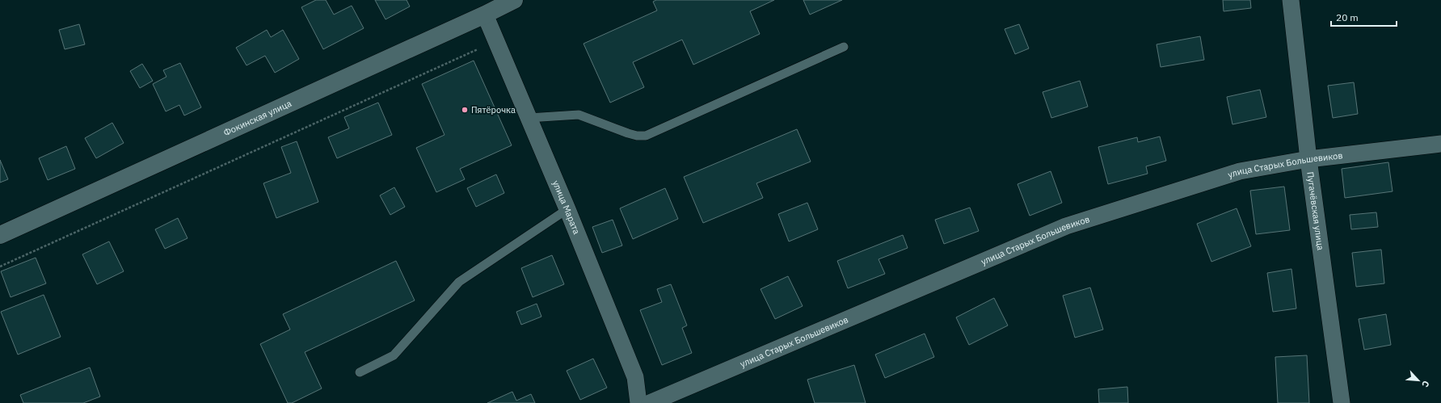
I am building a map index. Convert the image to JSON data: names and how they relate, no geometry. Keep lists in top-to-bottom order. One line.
{"streets":{"main road":["Фокинская улица"],"street":["улица Старых Большевиков","улица Марата","Пугачёвская улица"]},"crossings":[["Фокинская улица","улица Марата"],["улица Старых Большевиков","Пугачёвская улица"]],"places":["Пятёрочка"],"scale_bar":"20 m","north":"bottom right"}
